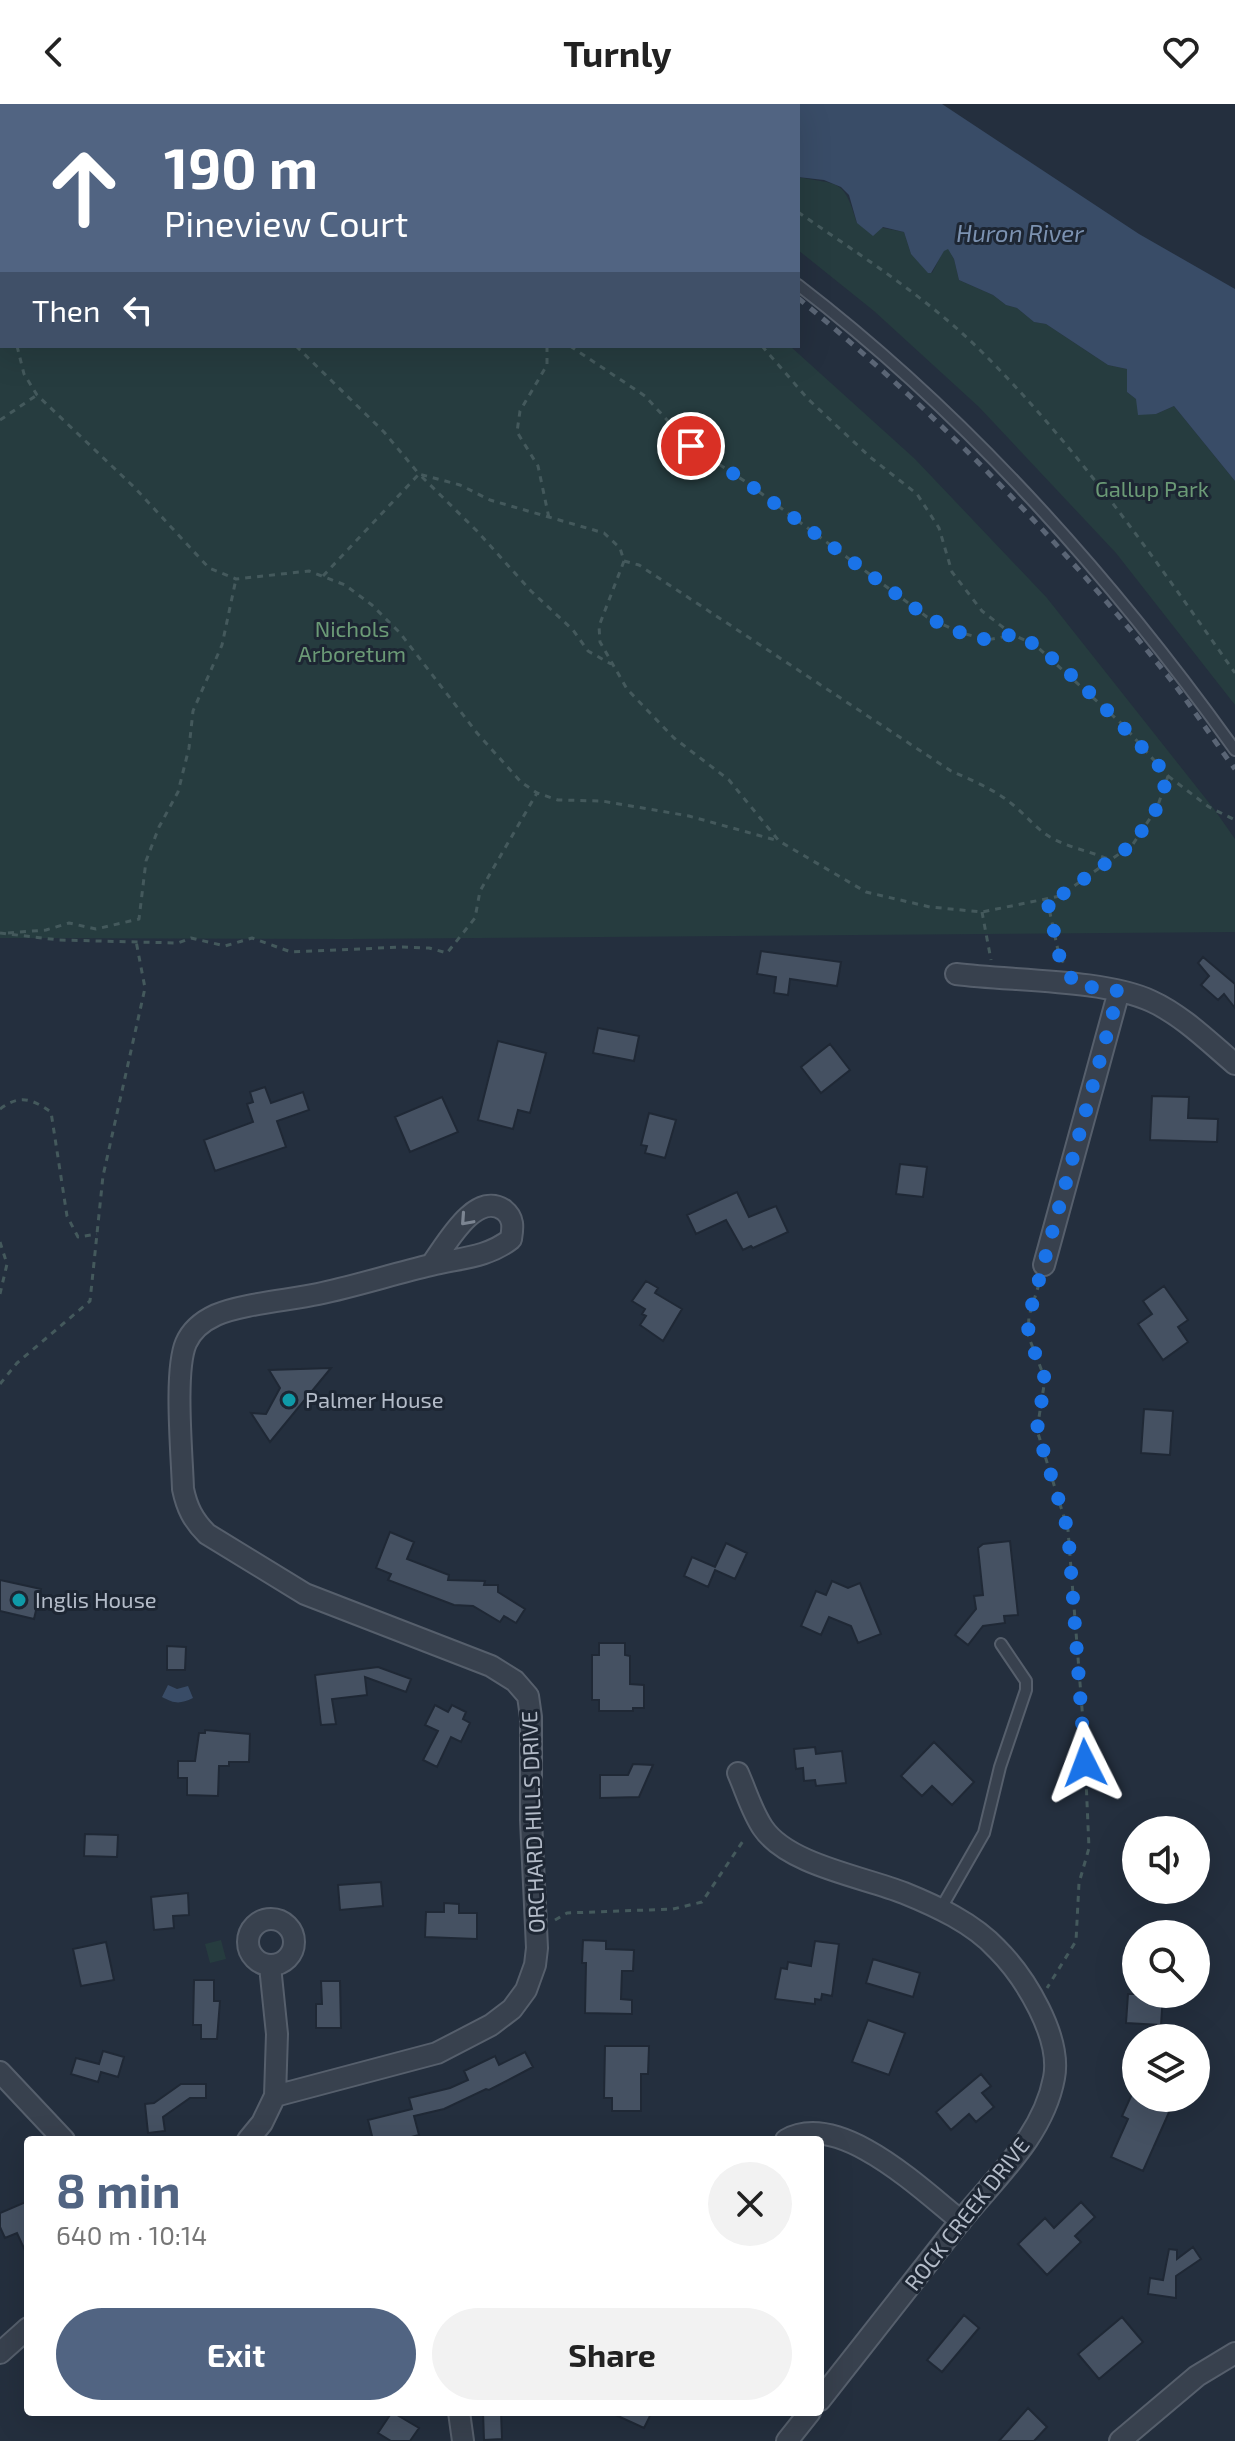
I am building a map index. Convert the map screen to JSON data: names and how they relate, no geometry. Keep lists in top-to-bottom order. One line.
{"streets":{"street":["ORCHARD HILLS DRIVE","ROCK CREEK DRIVE"]},"water":["Huron River"],"parks":["Gallup Park","Nichols Arboretum"],"places":["Palmer House","Inglis House"],"page":{"header":"Turnly","turn":["190 m","Pineview Court"],"then":"Then","heading":["8 min","640 m · 10:14"],"buttons":["Exit","Share"]}}
